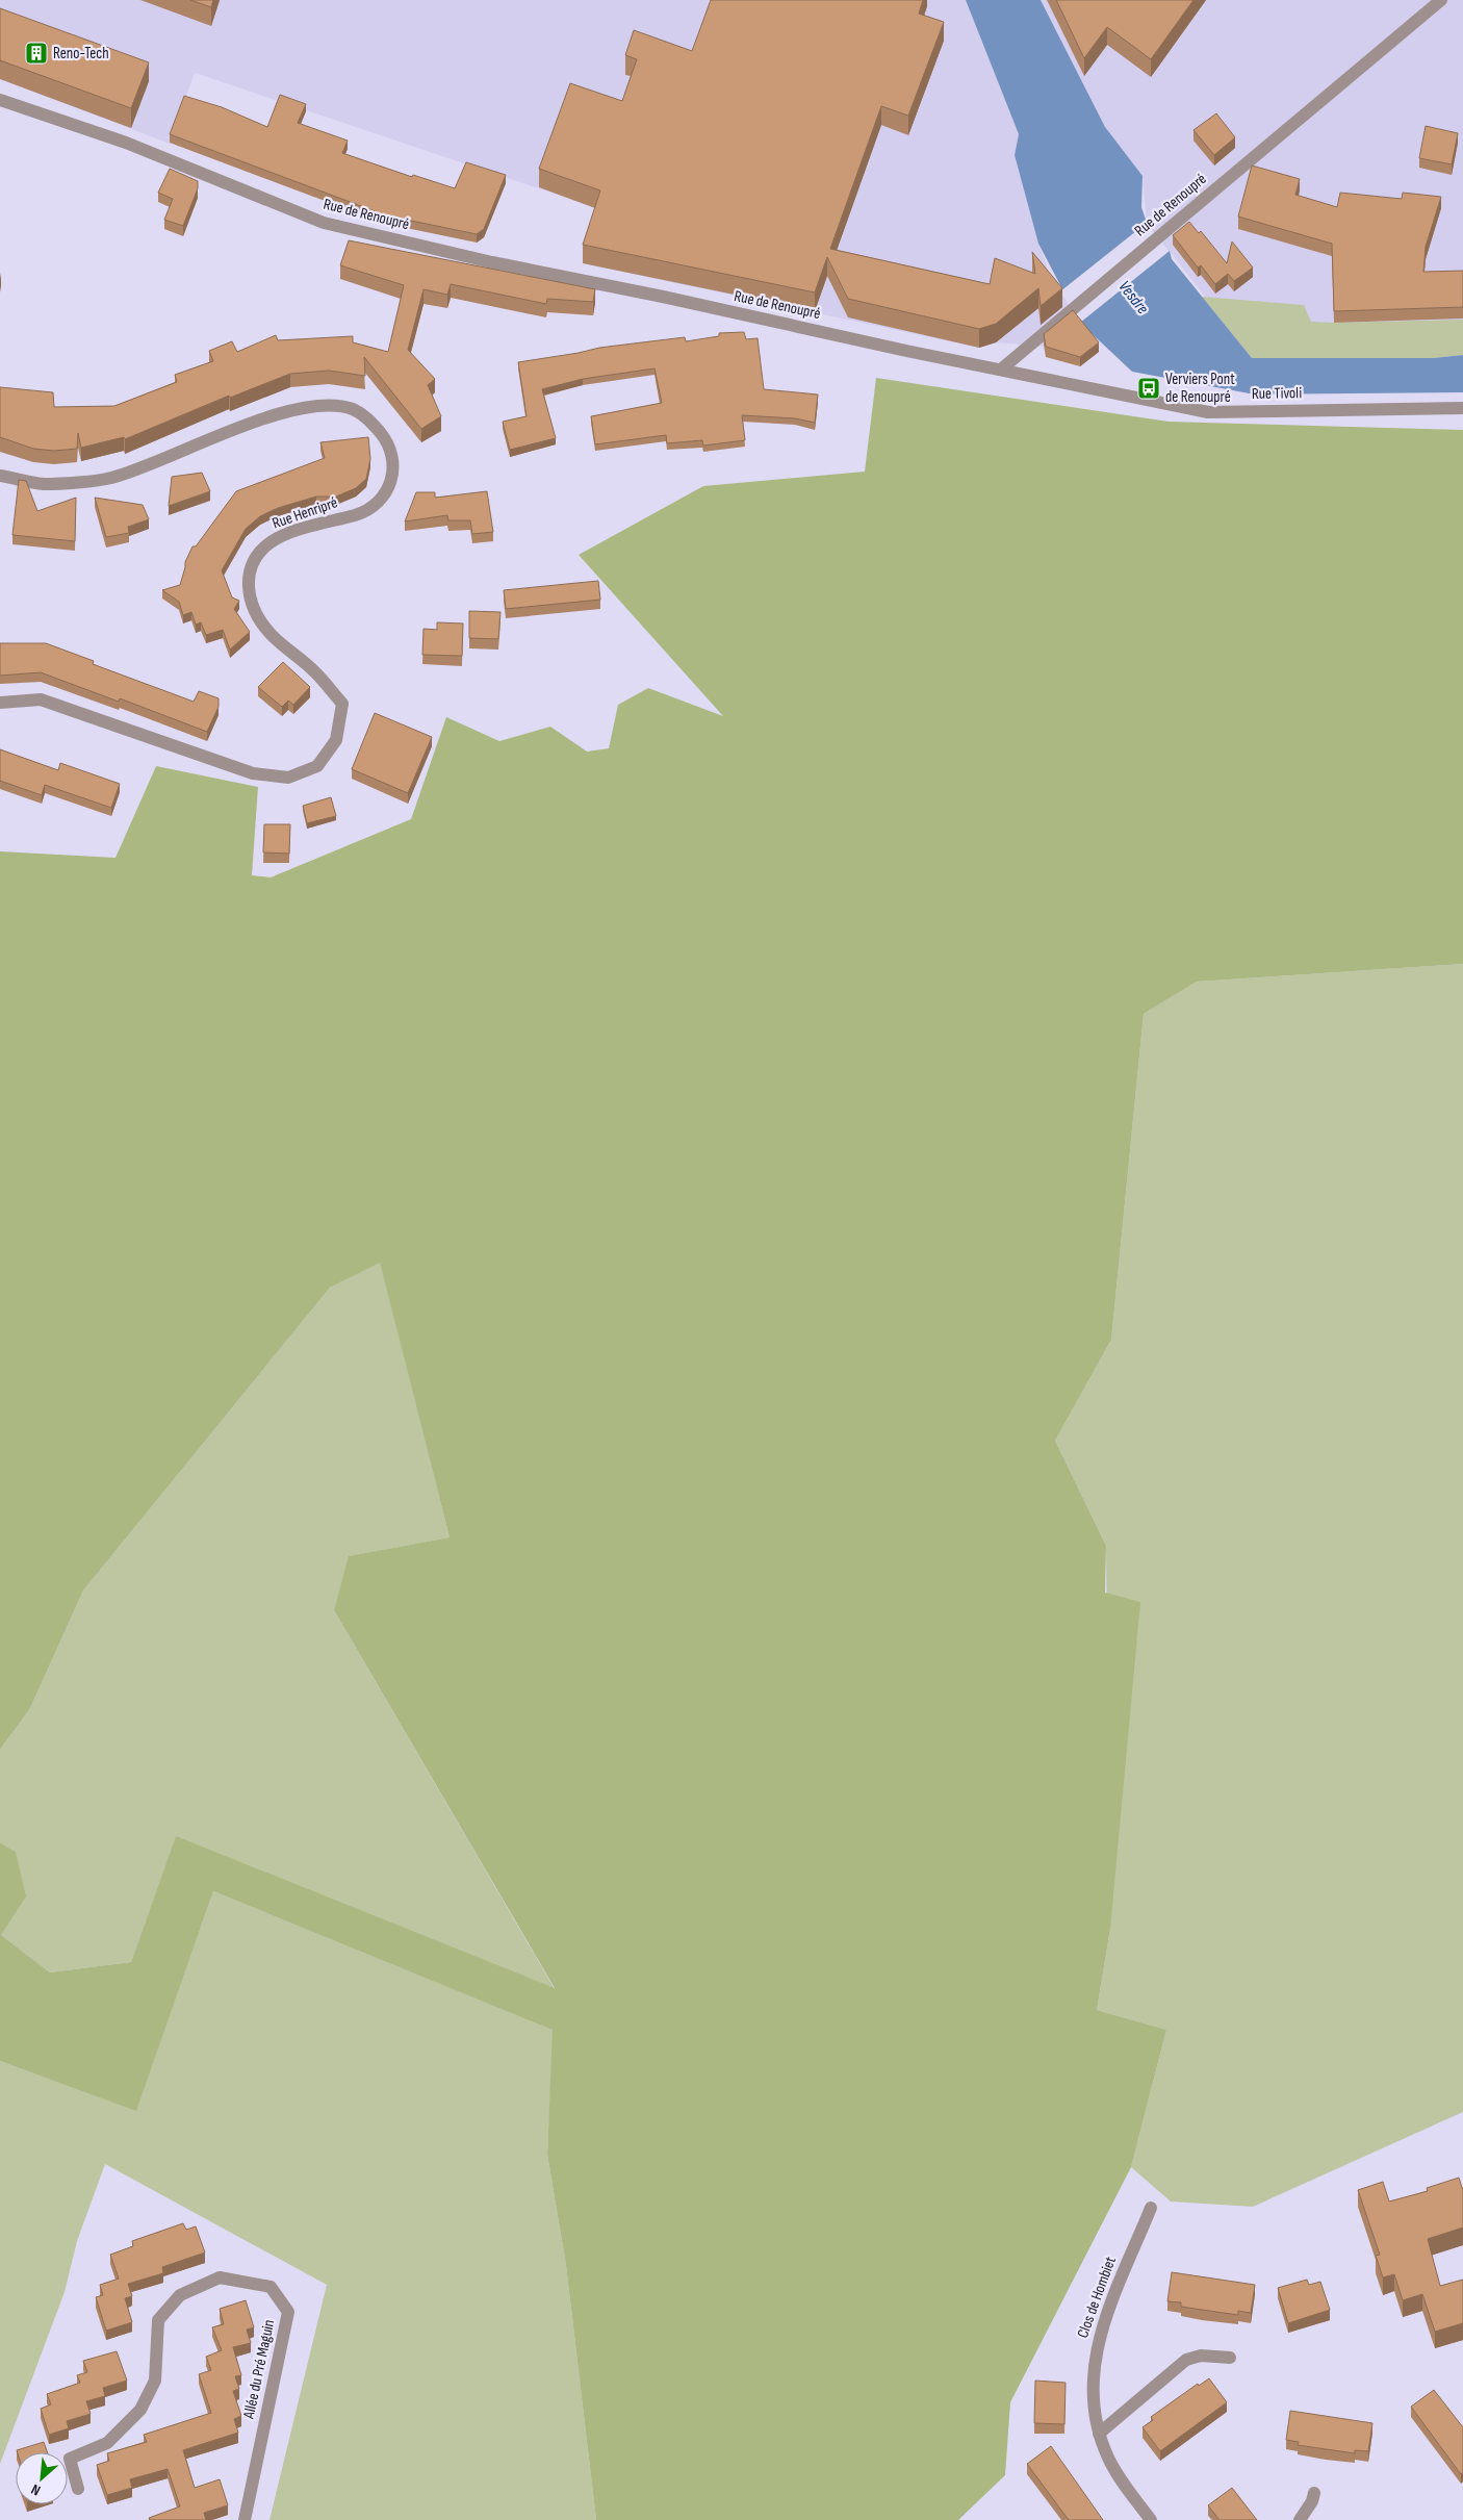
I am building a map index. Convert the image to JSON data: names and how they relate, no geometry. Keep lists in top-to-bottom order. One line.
{"streets":{"street":["Rue de Renoupré","Rue Tivoli","Rue Henripré","Clos de Hombiet","Allée du Pré Maguin"]},"crossings":[["Rue de Renoupré","Rue Tivoli"]],"water":["Vesdre"],"places":{"building":["Reno-Tech"],"bus stop":["Verviers Pont de Renoupré"]},"north":"bottom left"}
